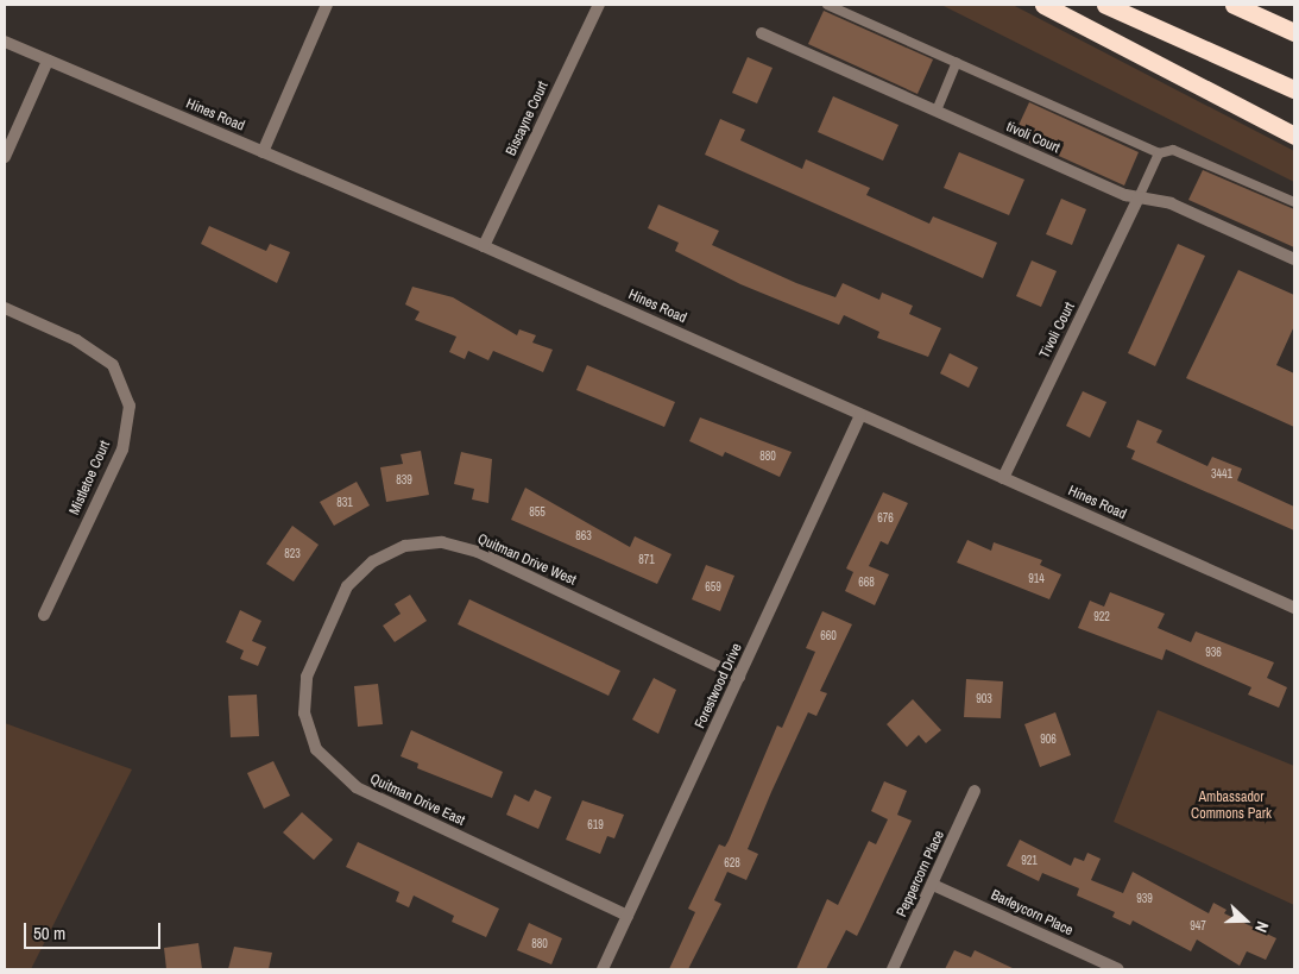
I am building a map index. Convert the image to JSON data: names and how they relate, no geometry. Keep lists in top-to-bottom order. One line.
{"streets":{"street":["Hines Road","Biscayne Court","tivoli Court","Tivoli Court","Mistletoe Court","Quitman Drive West","Forestwood Drive","Quitman Drive East","Peppercorn Place","Barleycorn Place"]},"crossings":[["Hines Road","Biscayne Court"],["Hines Road","Tivoli Court"],["Hines Road","Forestwood Drive"],["tivoli Court","Tivoli Court"],["Quitman Drive West","Forestwood Drive"],["Quitman Drive West","Quitman Drive East"],["Forestwood Drive","Quitman Drive East"],["Peppercorn Place","Barleycorn Place"]],"parks":["Ambassador Commons Park"],"house_numbers":["880","3441","839","831","855","676","863","823","871","914","668","659","922","660","936","903","906","619","921","628","939","947","880"],"scale_bar":"50 m","north":"right"}
